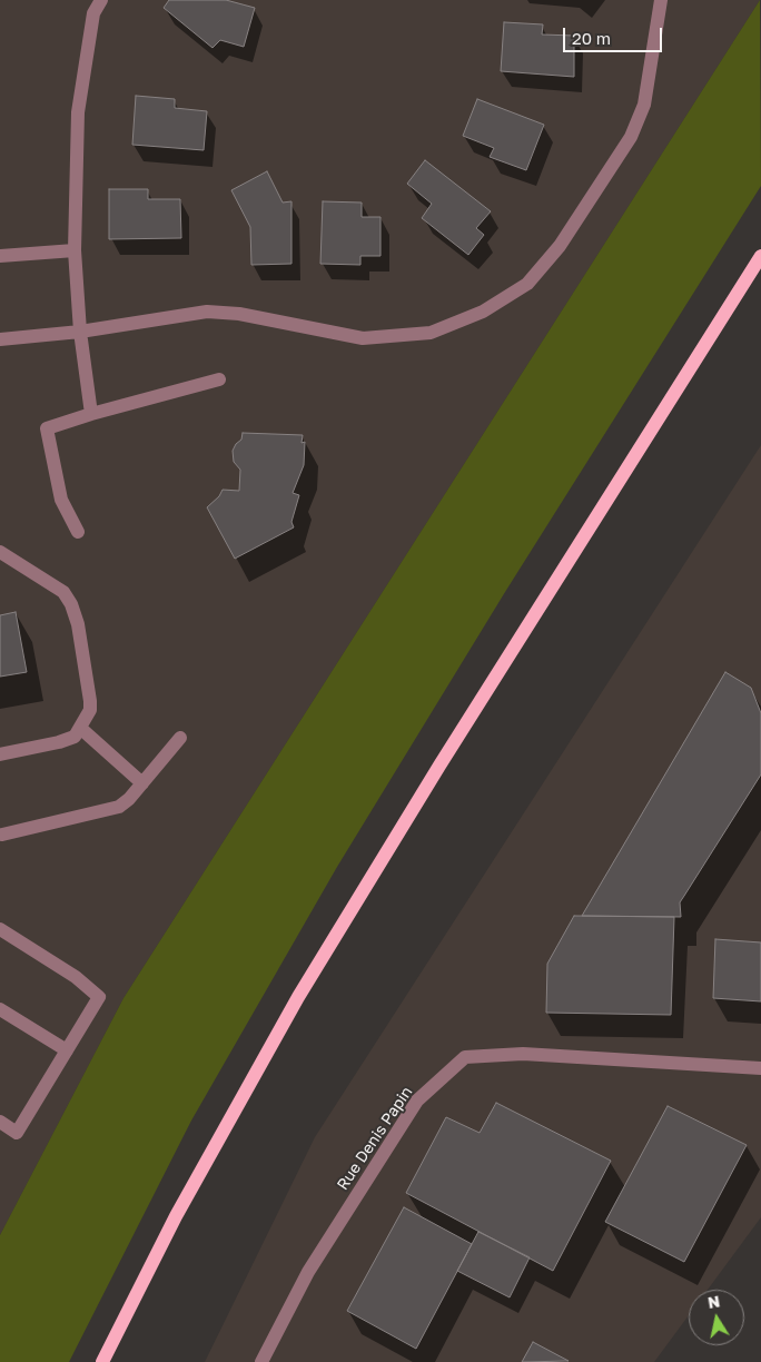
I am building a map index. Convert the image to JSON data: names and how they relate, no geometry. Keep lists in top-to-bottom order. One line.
{"streets":{"street":["Rue Denis Papin"]},"scale_bar":"20 m","north":"top"}
